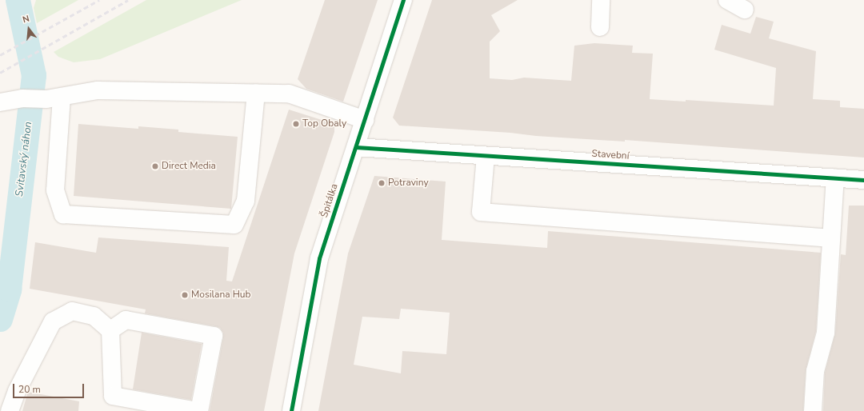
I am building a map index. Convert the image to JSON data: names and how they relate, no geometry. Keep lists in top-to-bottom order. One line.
{"streets":{"street":["Stavební","Špitálka"]},"crossings":[["Stavební","Špitálka"]],"water":["Svitavský náhon"],"places":["Top Obaly","Direct Media","Potraviny","Mosilana Hub"],"scale_bar":"20 m","north":"top"}
